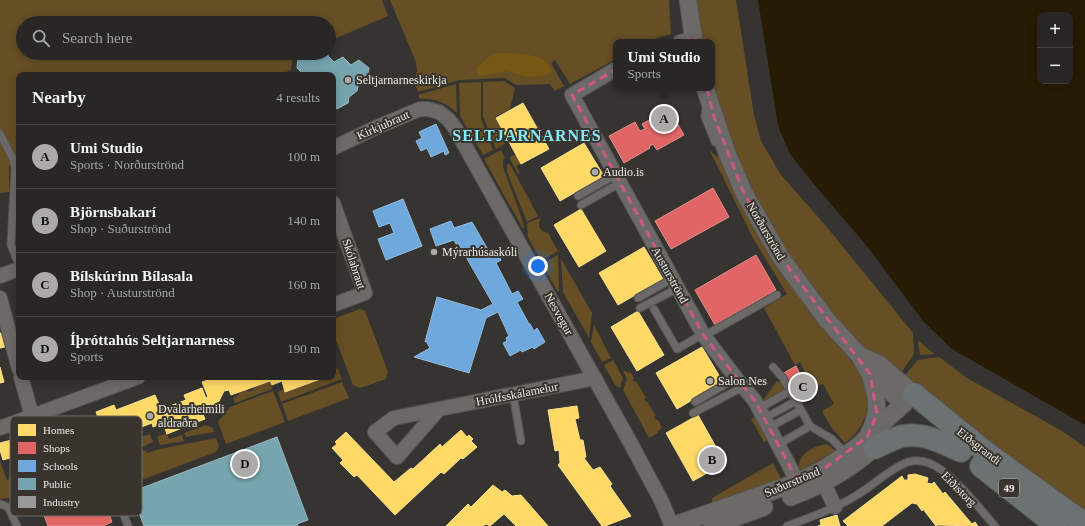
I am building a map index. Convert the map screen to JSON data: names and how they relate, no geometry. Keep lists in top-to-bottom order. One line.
{"streets":{"main road":["Eiðsgrandi","49"],"street":["Kirkjubraut","Norðurströnd","Skólabraut","Austurströnd","Nesvegur","Hrólfsskálamelur","Suðurströnd"],"lane":["Eiðistorg"]},"crossings":[["Kirkjubraut","Nesvegur"],["Norðurströnd","Eiðsgrandi"],["Norðurströnd","Suðurströnd"],["Austurströnd","Suðurströnd"],["Nesvegur","Hrólfsskálamelur"],["Nesvegur","Suðurströnd"],["Eiðsgrandi","Suðurströnd"],["Eiðsgrandi","49"],["Suðurströnd","49"]],"districts":["SELTJARNARNES"],"places":["Seltjarnarneskirkja","Audio.is","Mýrarhúsaskóli","Salon Nes","Dvalarheimili aldraðra"],"legend":["Homes","Shops","Schools","Public","Industry"],"page":{"map_buttons":["+","−"],"search":"Search here","popup":["Umi Studio","Sports"],"heading":["Nearby","4 results"],"pins":["A","C","B","D"],"list":[{"mark":"A","name":"Umi Studio","note":"Sports · Norðurströnd","value":"100 m"},{"mark":"B","name":"Björnsbakarí","note":"Shop · Suðurströnd","value":"140 m"},{"mark":"C","name":"Bílskúrinn Bílasala","note":"Shop · Austurströnd","value":"160 m"},{"mark":"D","name":"Íþróttahús Seltjarnarness","note":"Sports","value":"190 m"}]}}
